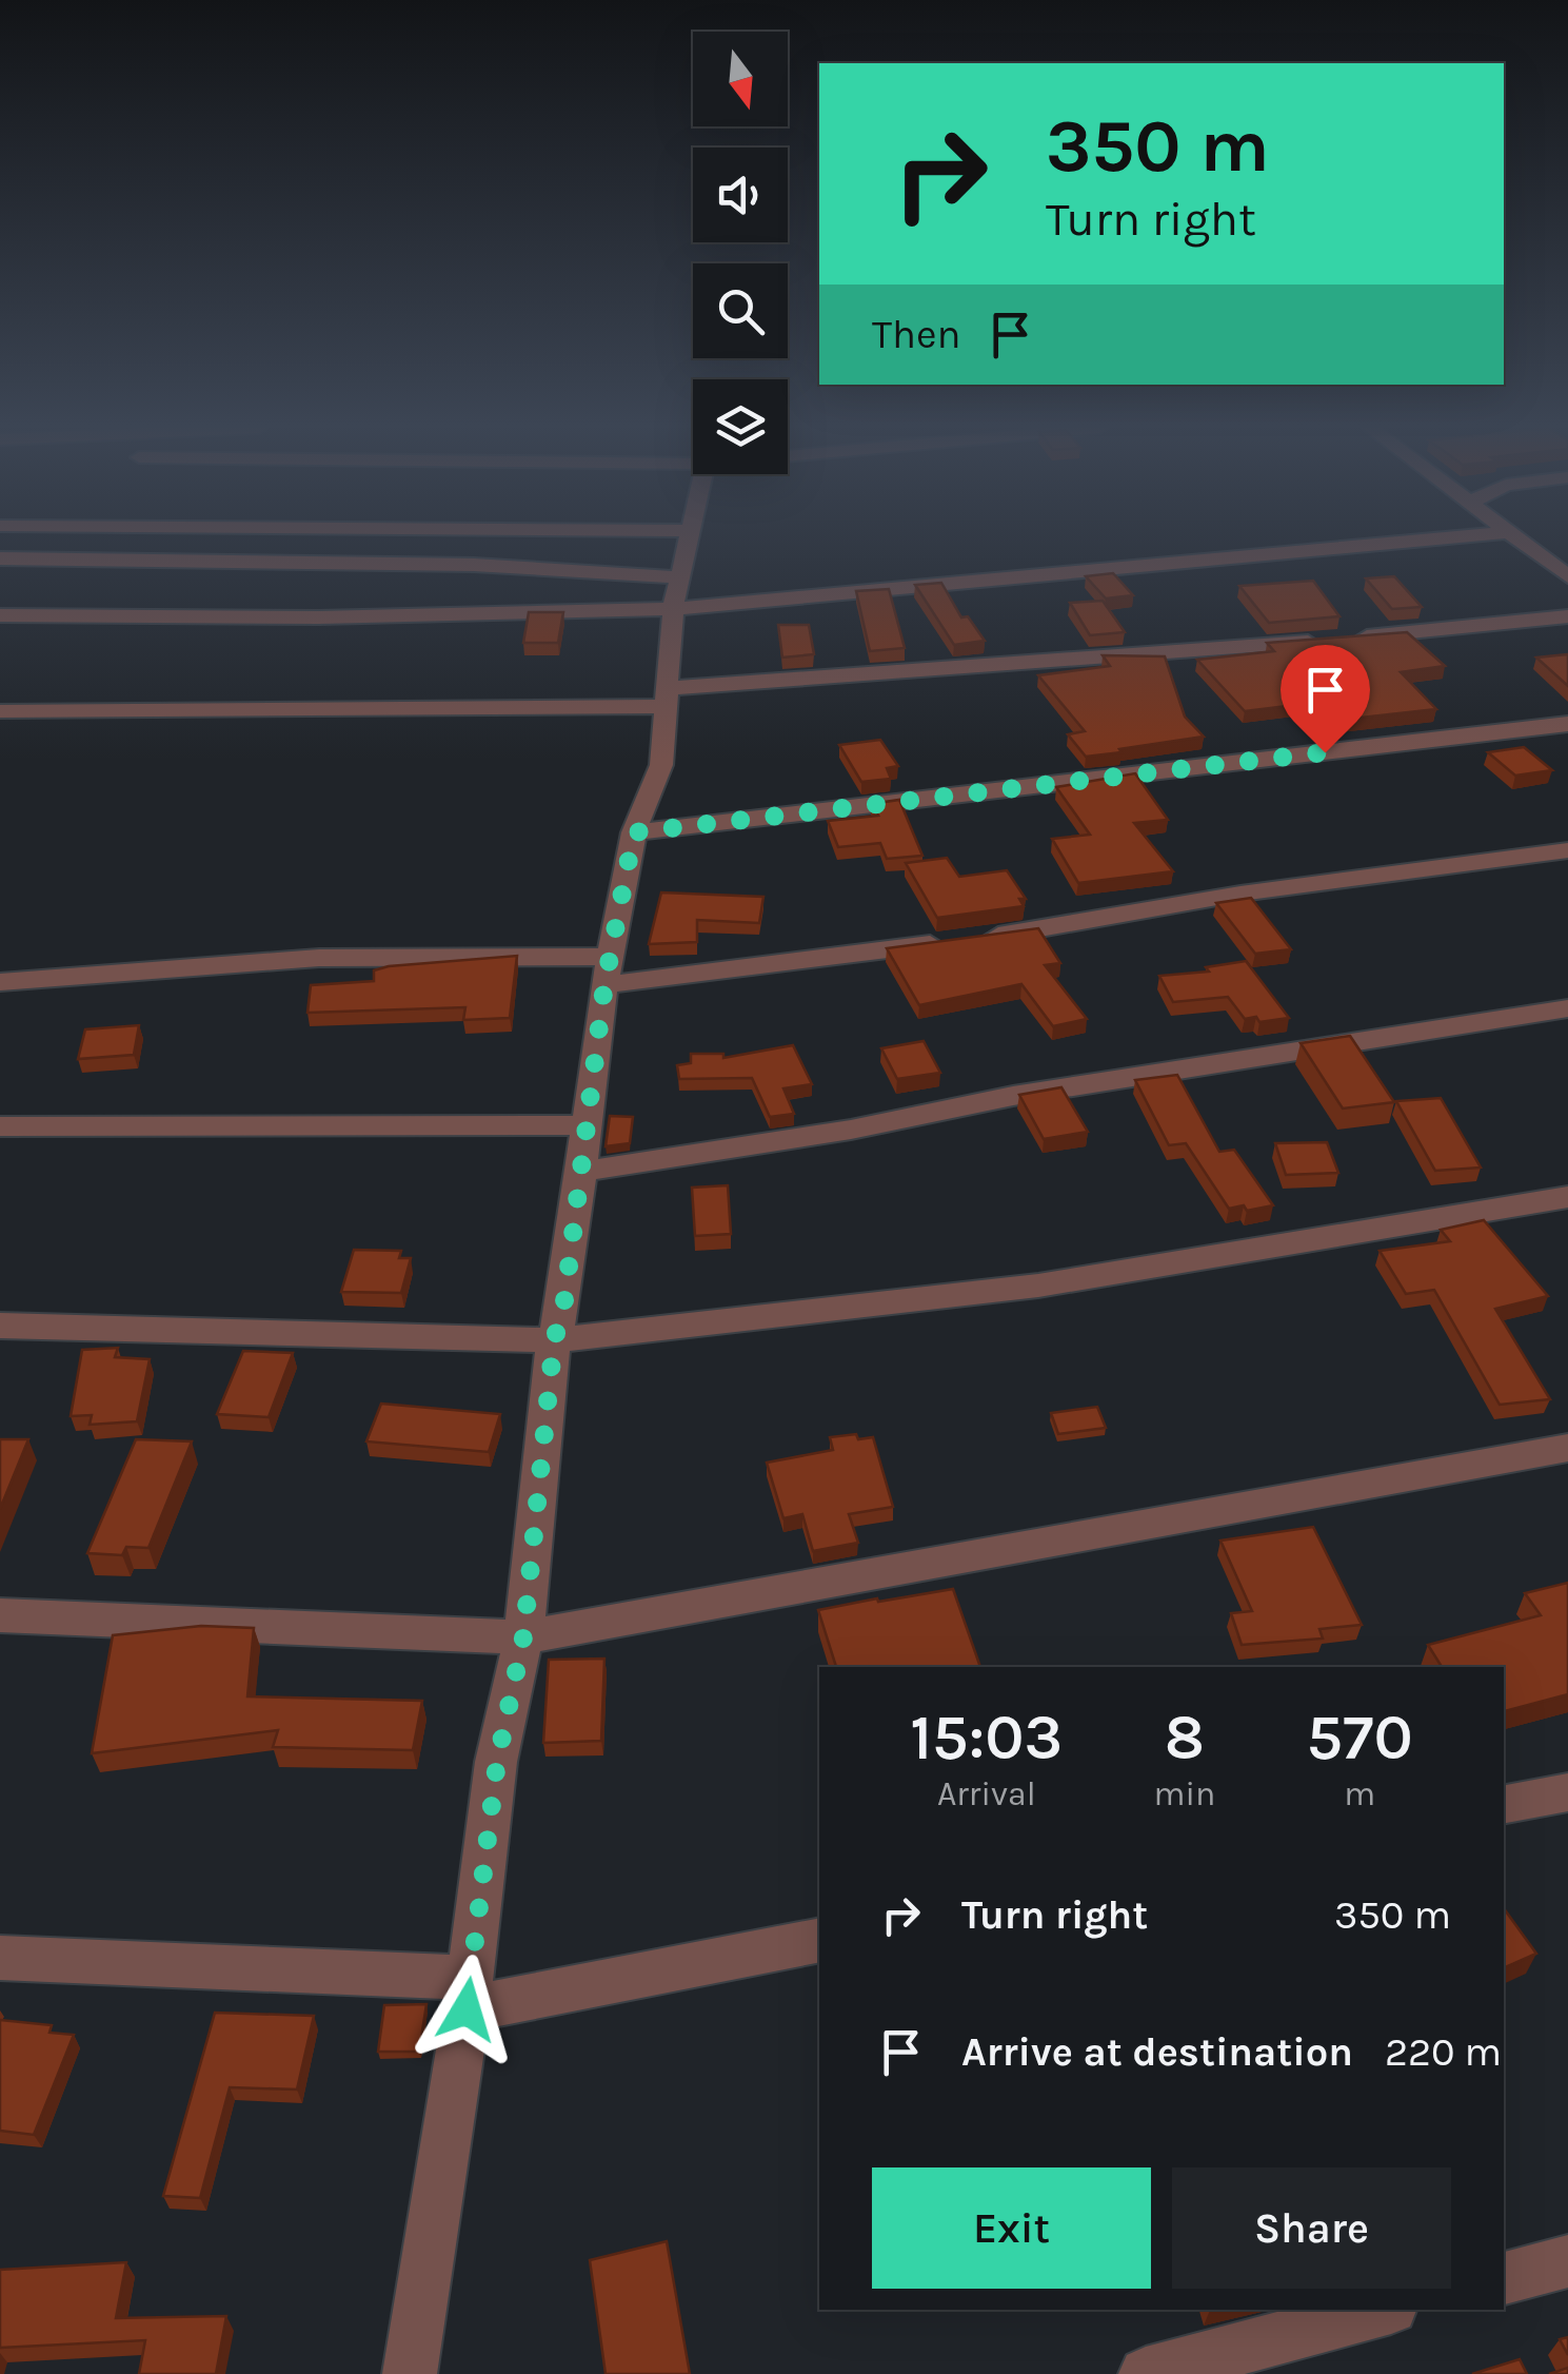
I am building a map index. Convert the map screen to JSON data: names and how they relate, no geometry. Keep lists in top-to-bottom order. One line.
{"north":"bottom","page":{"turn":["350 m","Turn right"],"then":"Then","eta":["15:03","Arrival","8","min","570","m"],"list":[{"name":"Turn right","value":"350 m"},{"name":"Arrive at destination","value":"220 m"}],"buttons":["Exit","Share"]}}
